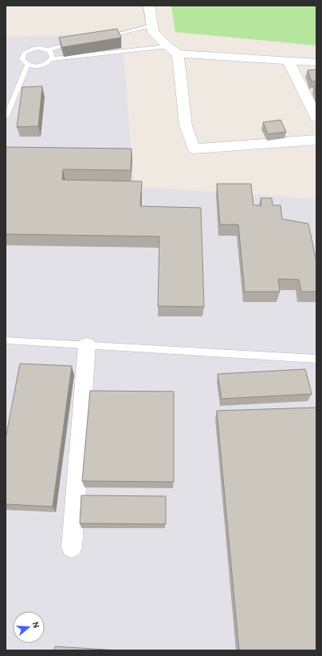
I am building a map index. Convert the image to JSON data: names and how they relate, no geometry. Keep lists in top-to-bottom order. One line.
{"north":"right"}
